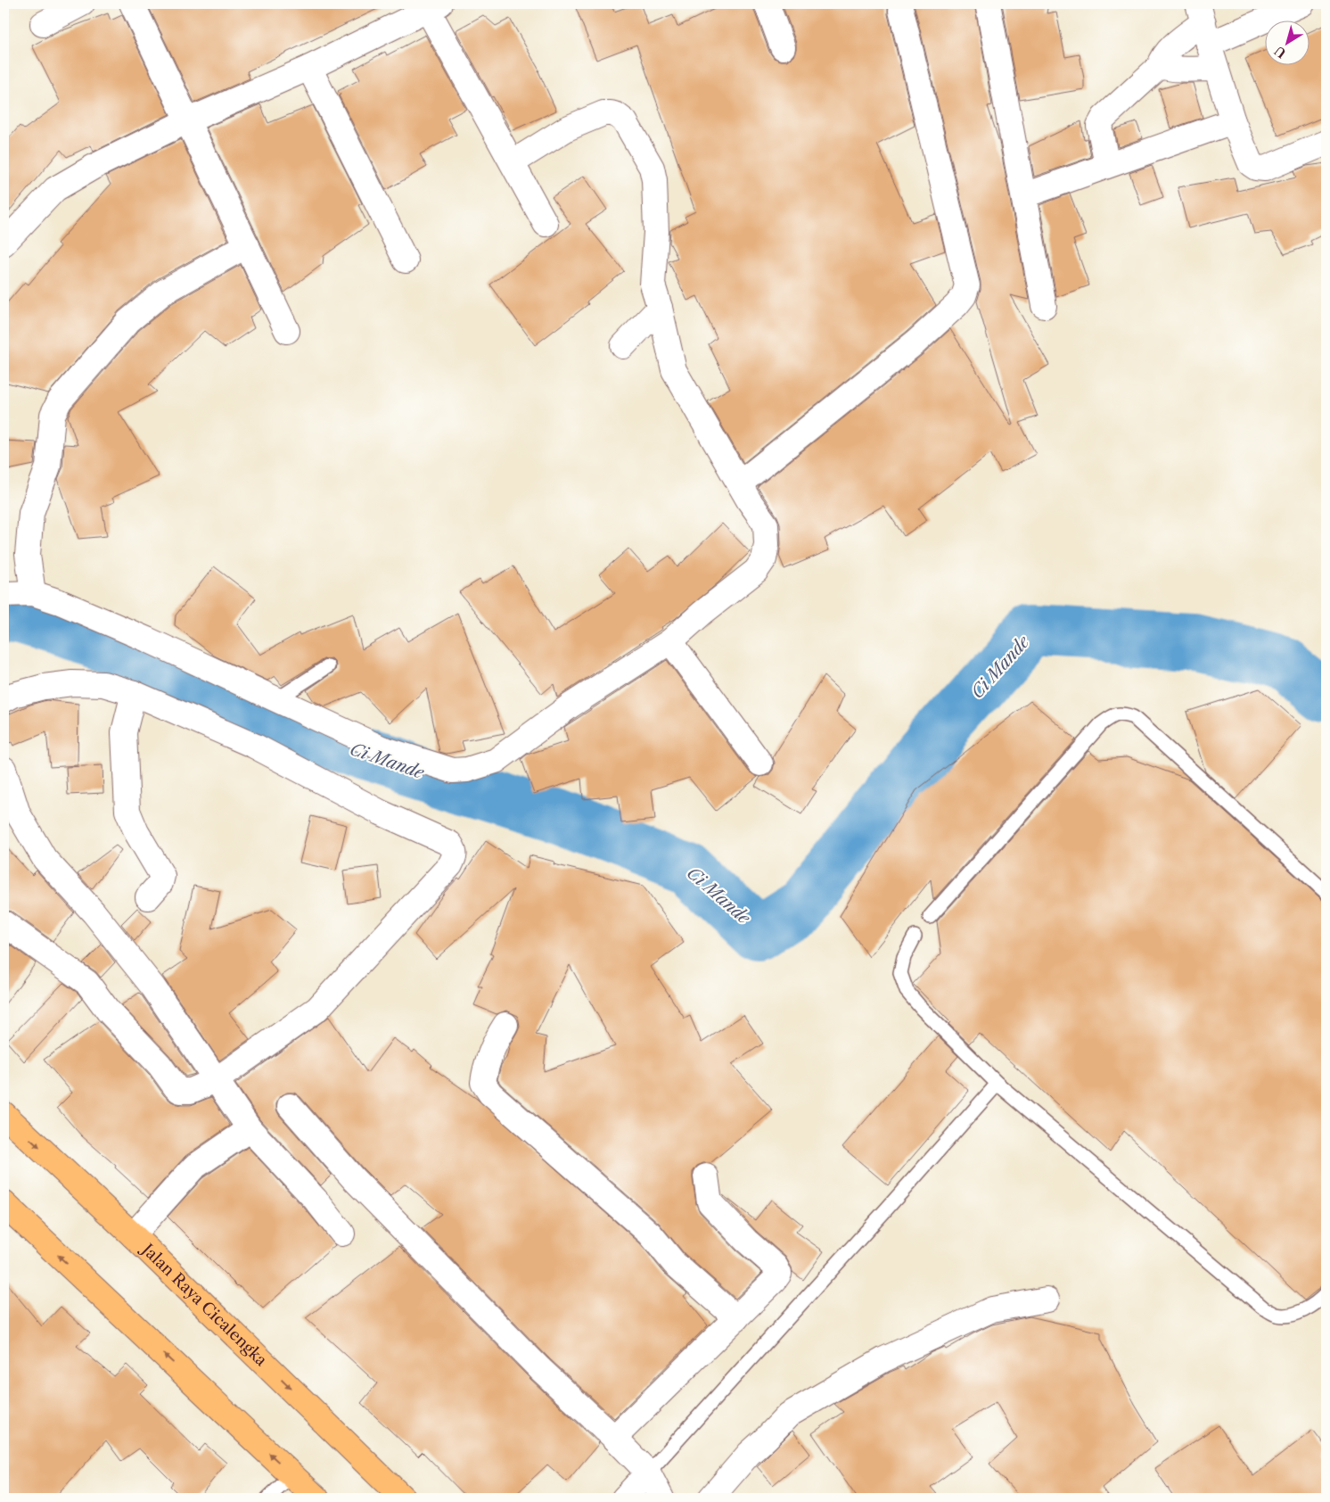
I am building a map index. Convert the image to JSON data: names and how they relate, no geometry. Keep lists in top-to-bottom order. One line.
{"streets":{"highway":["Jalan Raya Cicalengka"]},"water":["Ci Mande"],"north":"bottom left"}
